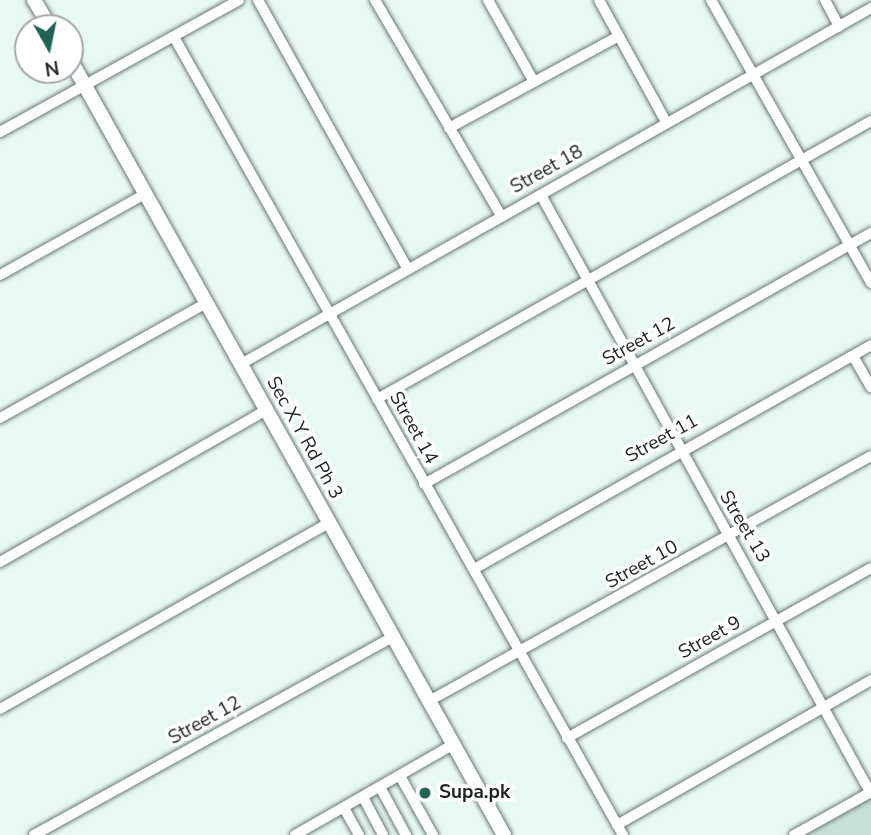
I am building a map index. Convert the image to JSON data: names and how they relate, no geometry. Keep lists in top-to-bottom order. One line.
{"streets":{"street":["Street 18","Street 12","Street 14","Sec X Y Rd Ph 3","Street 11","Street 13","Street 10","Street 9"]},"crossings":[["Street 18","Street 14"],["Street 18","Sec X Y Rd Ph 3"],["Street 18","Street 13"],["Street 12","Street 14"],["Street 12","Sec X Y Rd Ph 3"],["Street 12","Street 13"],["Street 14","Street 11"],["Street 14","Street 10"],["Street 14","Street 9"],["Sec X Y Rd Ph 3","Street 10"],["Street 11","Street 13"],["Street 13","Street 10"],["Street 13","Street 9"]],"places":["Supa.pk"],"north":"bottom"}
